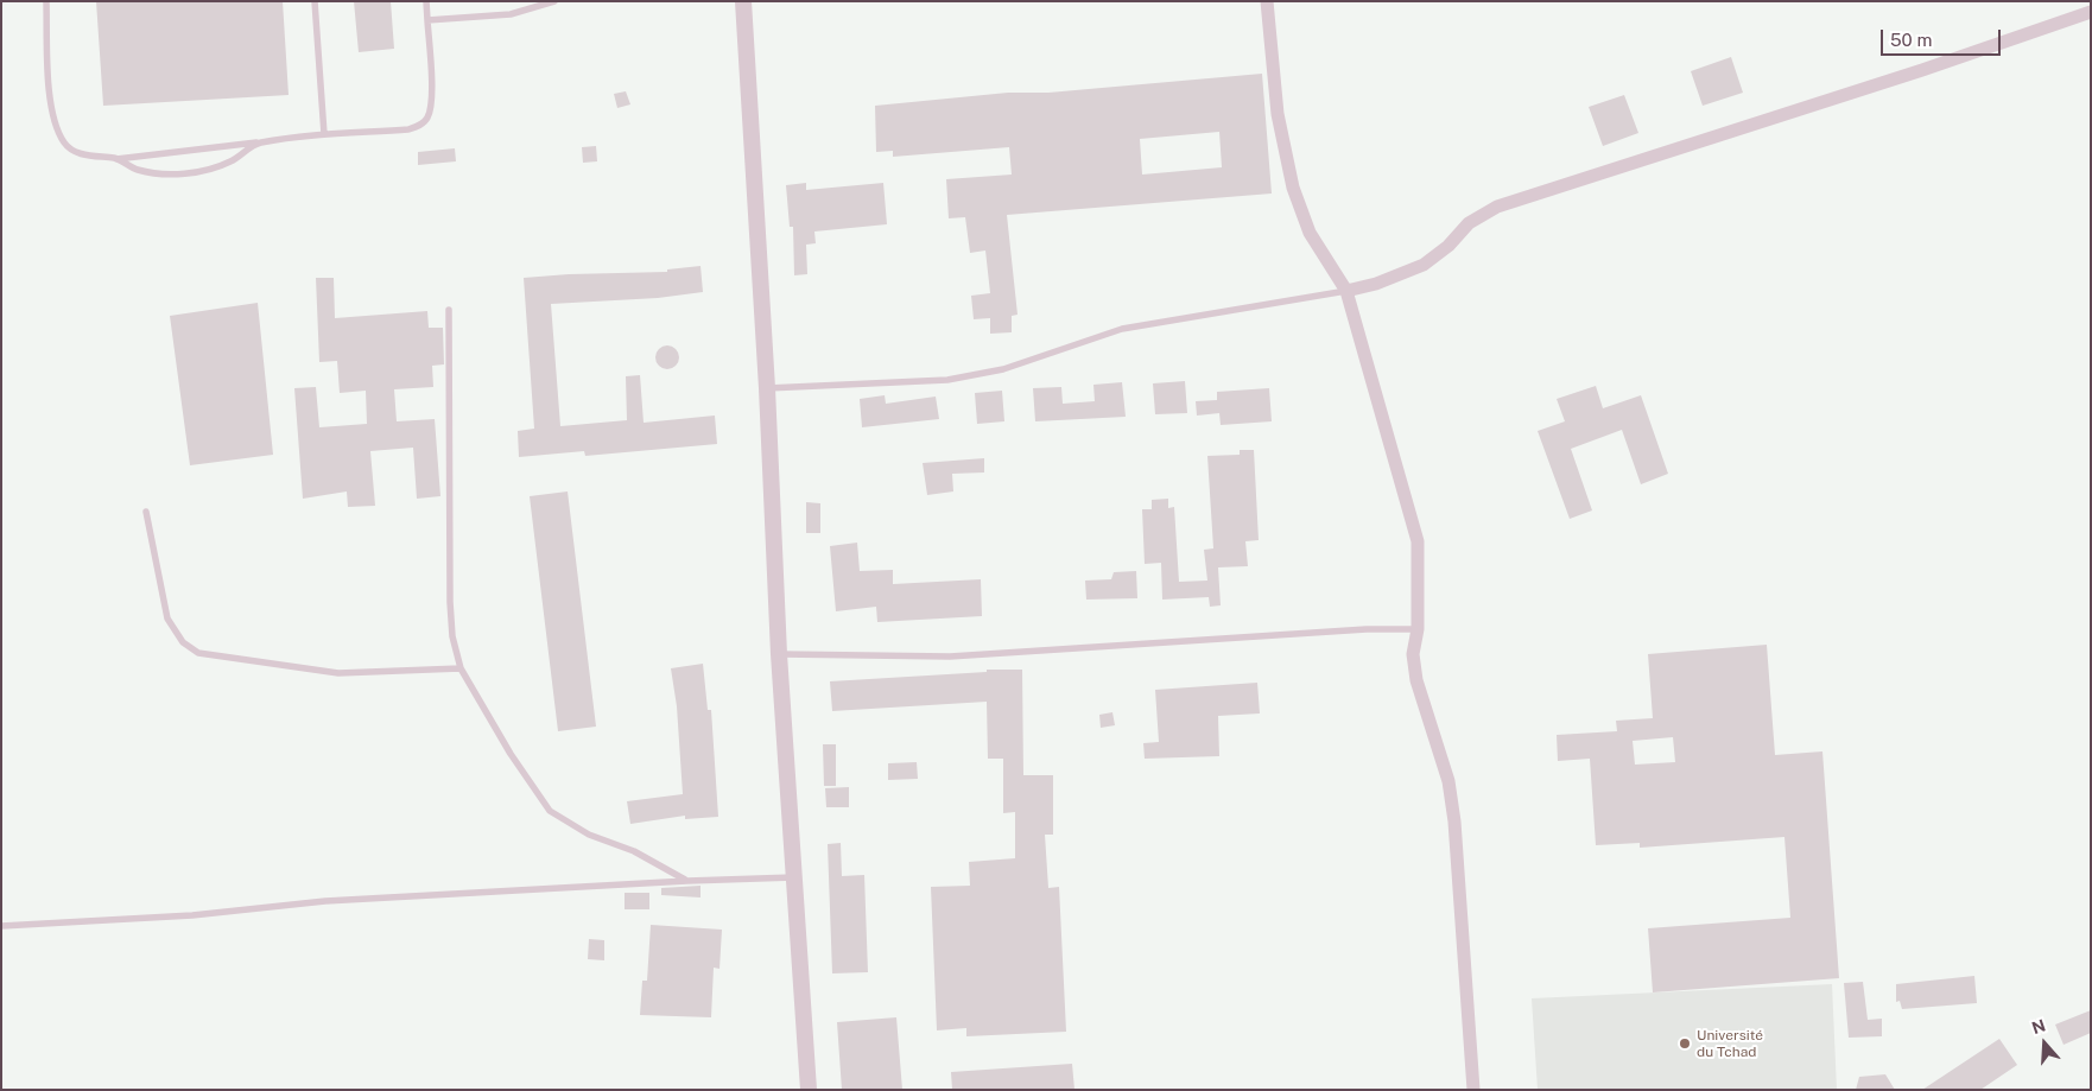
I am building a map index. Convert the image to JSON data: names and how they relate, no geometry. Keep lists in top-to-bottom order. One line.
{"places":["Université du Tchad"],"scale_bar":"50 m","north":"top"}
